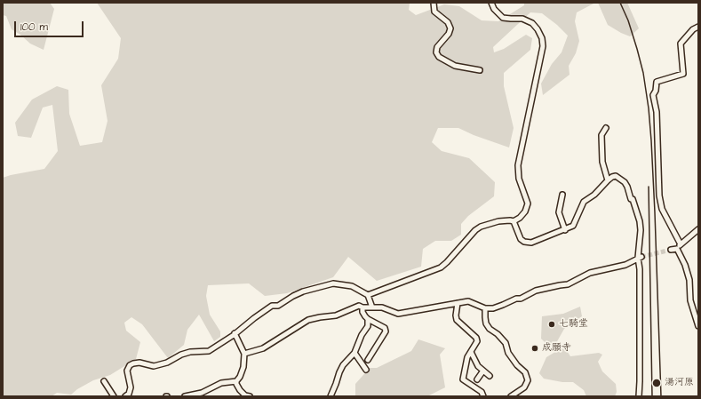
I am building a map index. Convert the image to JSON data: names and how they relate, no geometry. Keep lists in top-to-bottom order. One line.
{"places":["七騎堂","成願寺","湯河原"],"scale_bar":"100 m"}
